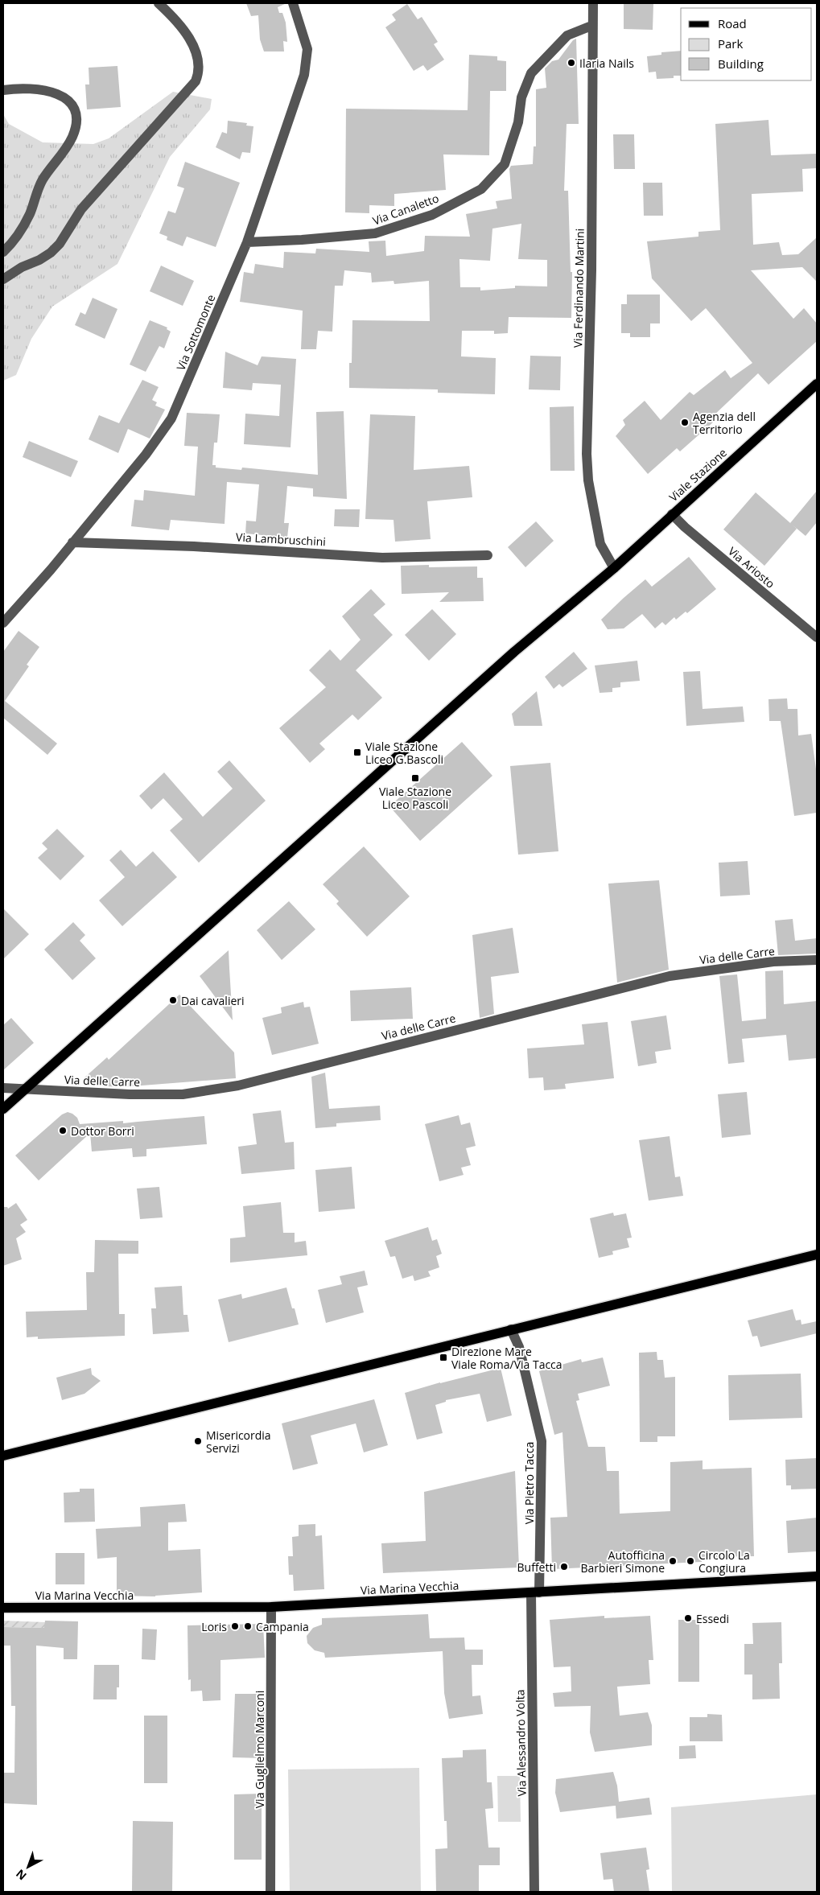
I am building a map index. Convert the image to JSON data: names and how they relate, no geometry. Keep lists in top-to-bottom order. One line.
{"streets":{"main road":["Viale Stazione","Via Marina Vecchia"],"street":["Via Canaletto","Via Ferdinando Martini","Via Sottomonte","Via Lambruschini","Via Ariosto","Via delle Carre","Via Pietro Tacca","Via Alessandro Volta","Via Guglielmo Marconi"]},"crossings":[["Via Canaletto","Via Ferdinando Martini"],["Via Canaletto","Via Sottomonte"],["Via Ferdinando Martini","Viale Stazione"],["Via Sottomonte","Via Lambruschini"],["Viale Stazione","Via Ariosto"],["Viale Stazione","Via delle Carre"],["Via Pietro Tacca","Via Marina Vecchia"],["Via Pietro Tacca","Via Alessandro Volta"],["Via Marina Vecchia","Via Alessandro Volta"],["Via Marina Vecchia","Via Guglielmo Marconi"]],"places":{"other":["Ilaria Nails","Agenzia dell Territorio","Dai cavalieri","Dottor Borri","Misericordia Servizi","Autofficina Barbieri Simone","Circolo La Congiura","Buffetti","Essedi","Loris","Campania"],"transit":["Viale Stazione Liceo G.Bascoli","Viale Stazione Liceo Pascoli","Direzione Mare Viale Roma/Via Tacca"]},"legend":["Road","Park","Building"],"north":"bottom left"}
